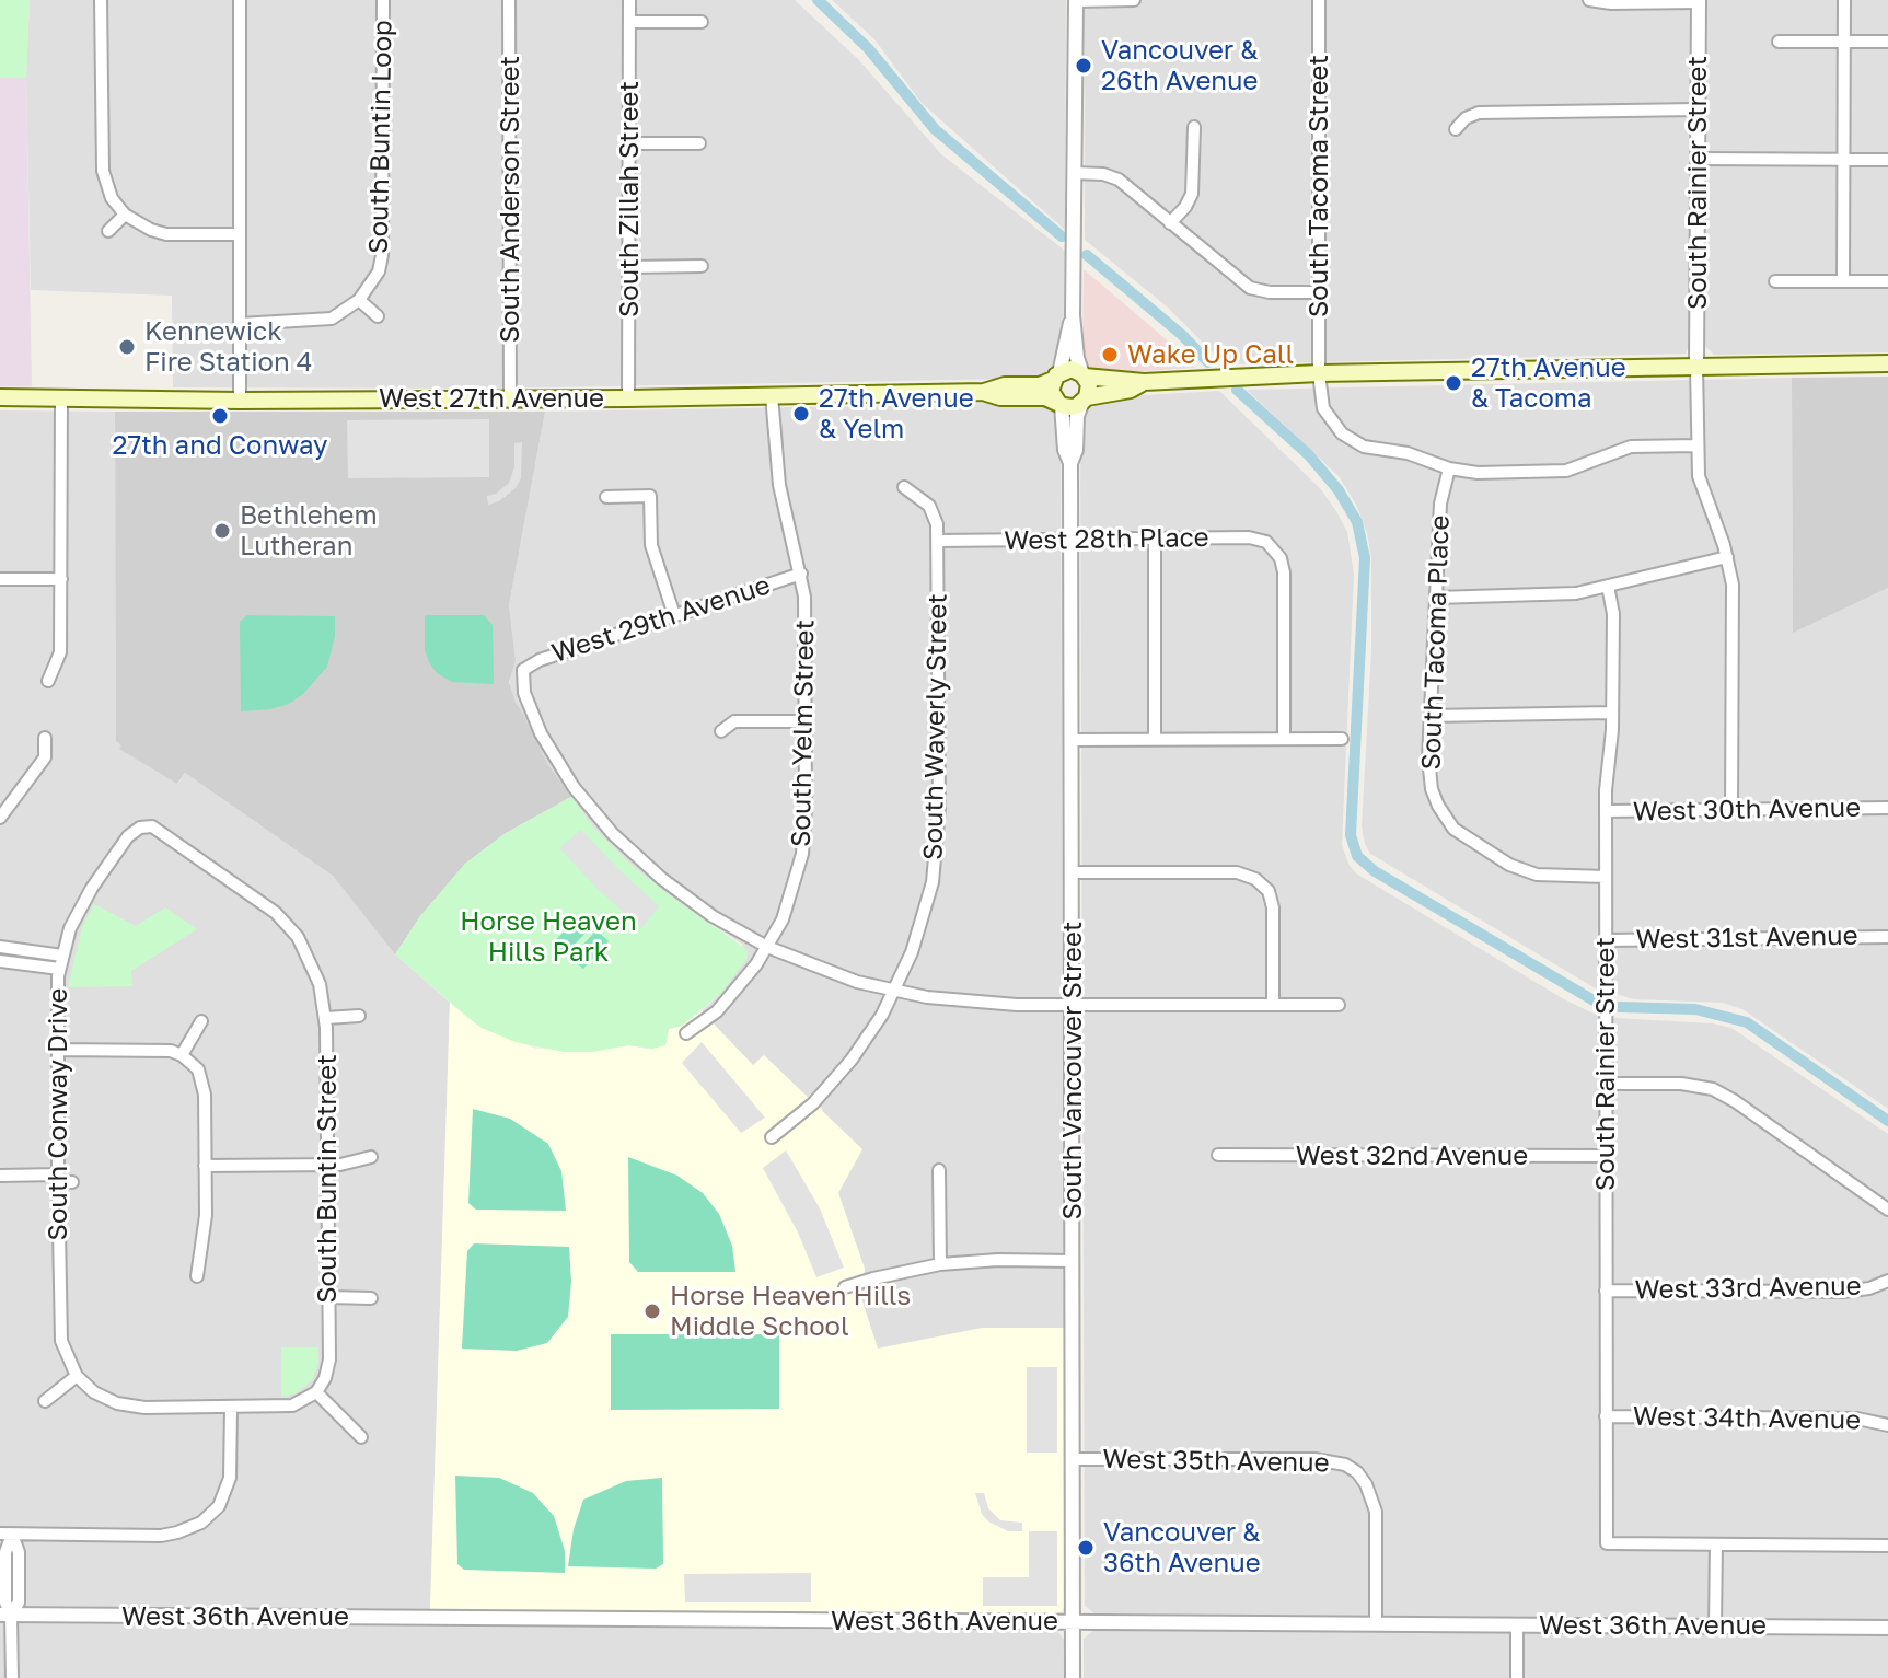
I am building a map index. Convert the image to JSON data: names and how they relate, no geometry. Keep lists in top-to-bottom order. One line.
{"streets":{"main road":["West 27th Avenue"],"street":["South Buntin Loop","South Rainier Street","South Tacoma Street","South Anderson Street","South Zillah Street","West 28th Place","West 29th Avenue","South Tacoma Place","South Waverly Street","South Yelm Street","West 30th Avenue","West 31st Avenue","South Vancouver Street","South Conway Drive","West 32nd Avenue","South Buntin Street","West 33rd Avenue","West 34th Avenue","West 35th Avenue","West 36th Avenue"]},"crossings":[["South Rainier Street","West 27th Avenue"],["South Rainier Street","South Tacoma Place"],["South Rainier Street","West 30th Avenue"],["South Rainier Street","West 31st Avenue"],["South Rainier Street","West 32nd Avenue"],["South Rainier Street","West 33rd Avenue"],["South Rainier Street","West 34th Avenue"],["South Tacoma Street","West 27th Avenue"],["South Anderson Street","West 27th Avenue"],["South Zillah Street","West 27th Avenue"],["West 27th Avenue","South Yelm Street"],["West 27th Avenue","South Vancouver Street"],["West 28th Place","South Waverly Street"],["West 28th Place","South Vancouver Street"],["West 29th Avenue","South Yelm Street"],["South Vancouver Street","West 35th Avenue"],["South Vancouver Street","West 36th Avenue"],["South Conway Drive","South Buntin Street"],["West 35th Avenue","West 36th Avenue"]],"parks":["Horse Heaven Hills Park"],"places":["Vancouver & 26th Avenue","Kennewick Fire Station 4","Wake Up Call","27th Avenue & Tacoma","27th Avenue & Yelm","27th and Conway","Bethlehem Lutheran","Horse Heaven Hills Middle School","Vancouver & 36th Avenue"]}
